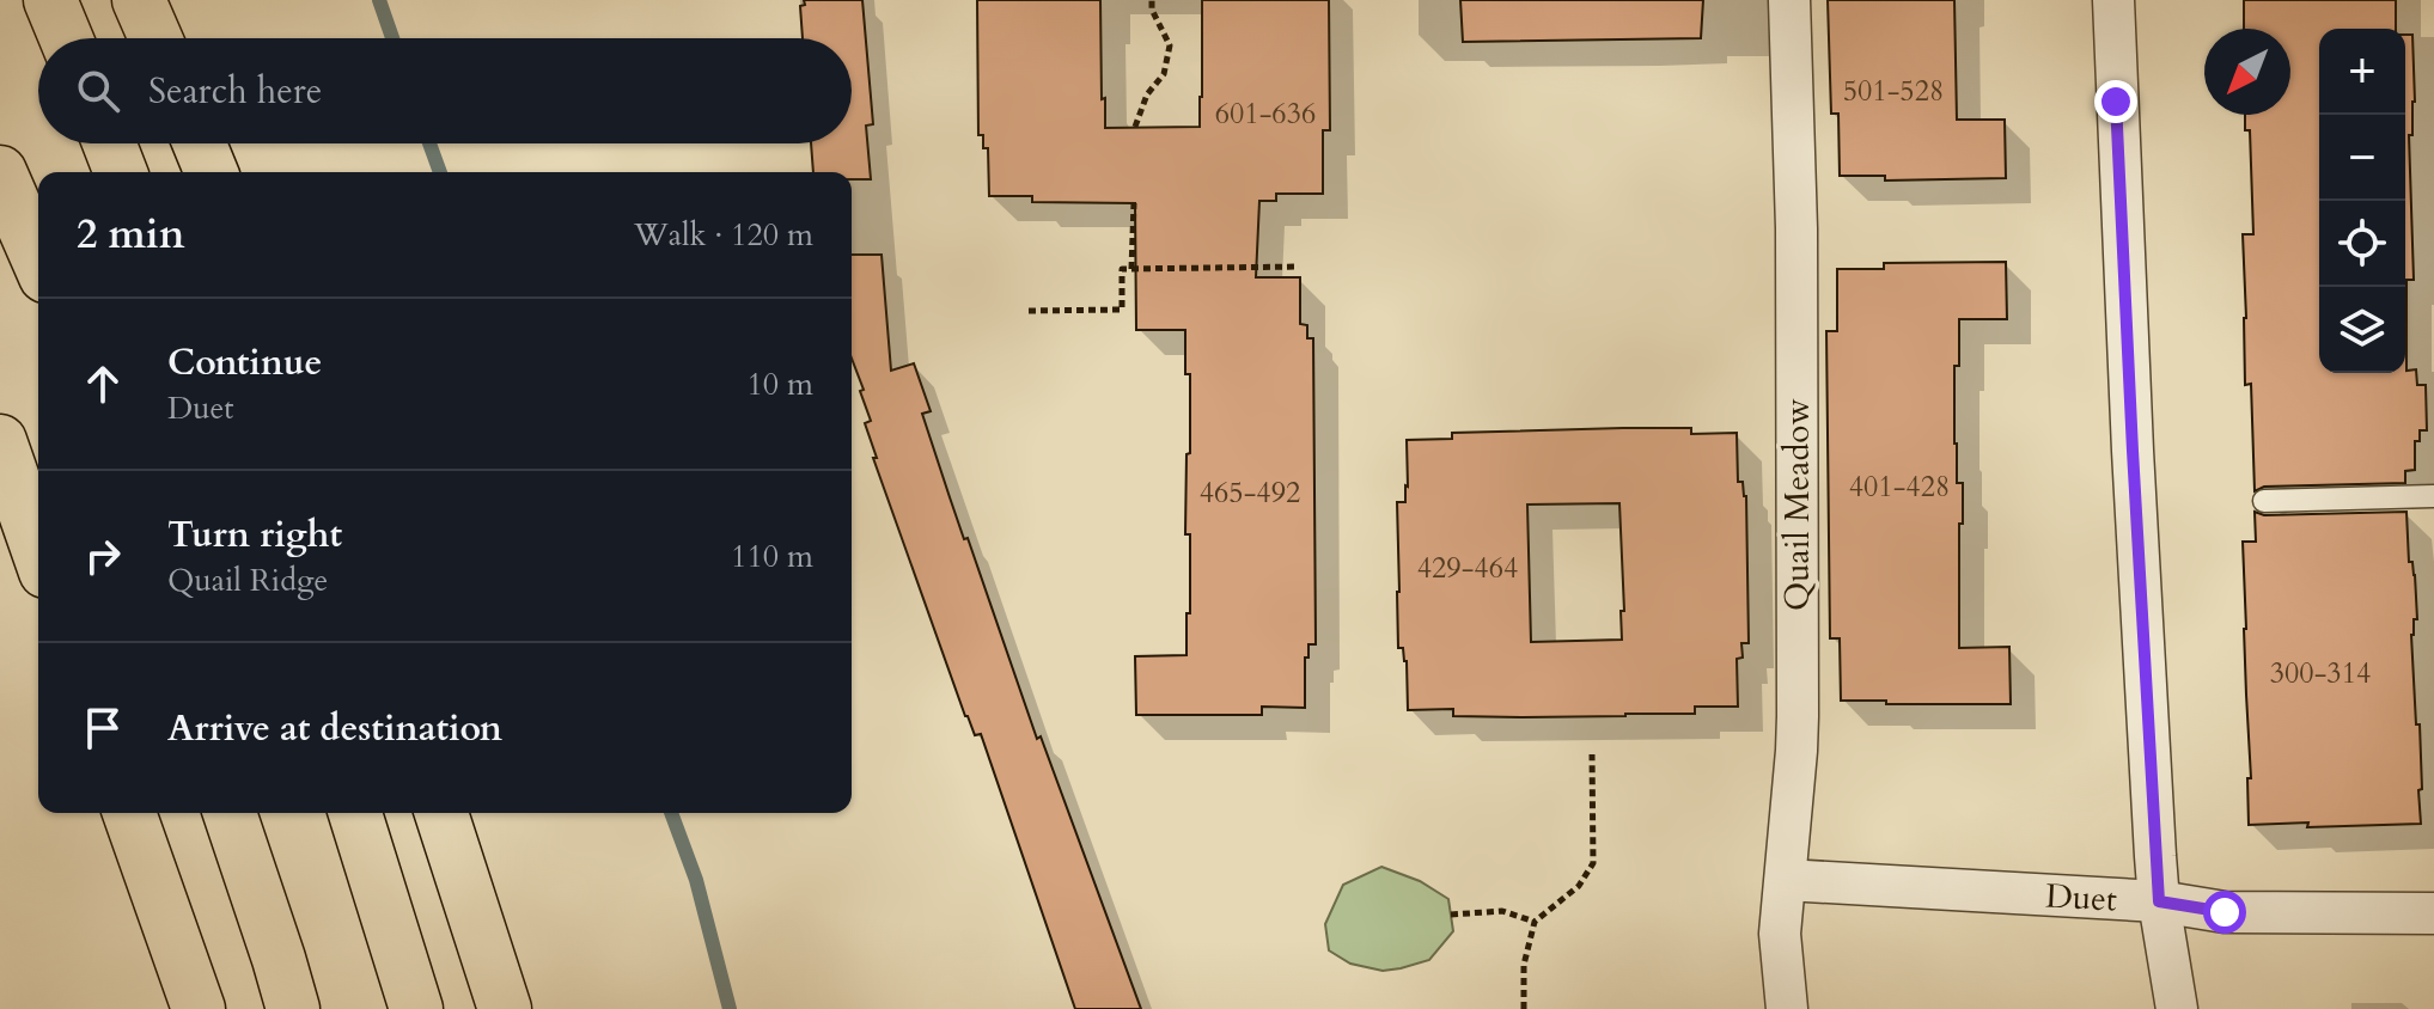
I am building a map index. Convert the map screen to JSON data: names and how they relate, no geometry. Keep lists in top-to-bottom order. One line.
{"streets":{"street":["Quail Meadow","Duet"]},"crossings":[["Quail Meadow","Duet"]],"house_numbers":["501-528","601-636","401-428","465-492","429-464","300-314"],"north":"bottom left","page":{"map_buttons":["+","−"],"search":"Search here","heading":["2 min","Walk · 120 m"],"list":[["Continue","Duet","10 m"],["Turn right","Quail Ridge","110 m"],"Arrive at destination"]}}
